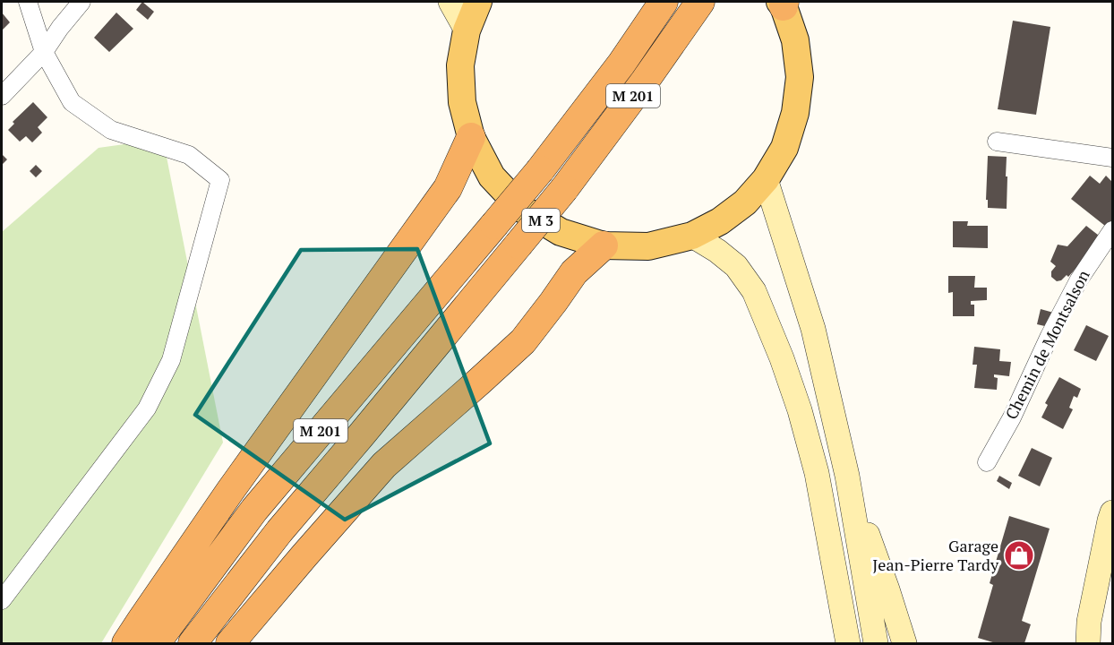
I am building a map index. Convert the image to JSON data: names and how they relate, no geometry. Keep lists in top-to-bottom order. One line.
{"streets":{"highway":["M 201"],"main road":["M 3"],"street":["Chemin de Montsalson"]},"places":{"shop":["Garage Jean-Pierre Tardy"]}}
